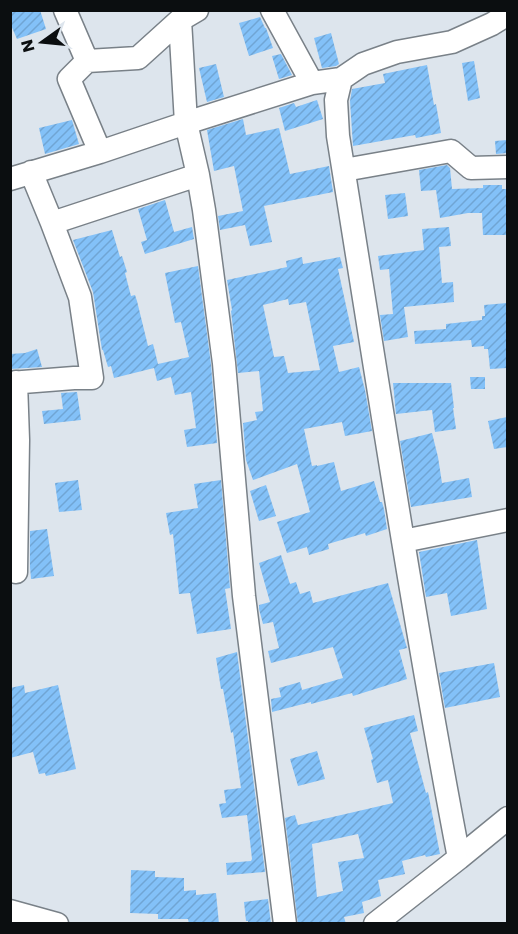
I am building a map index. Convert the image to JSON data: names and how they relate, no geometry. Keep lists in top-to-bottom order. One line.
{"north":"left"}
